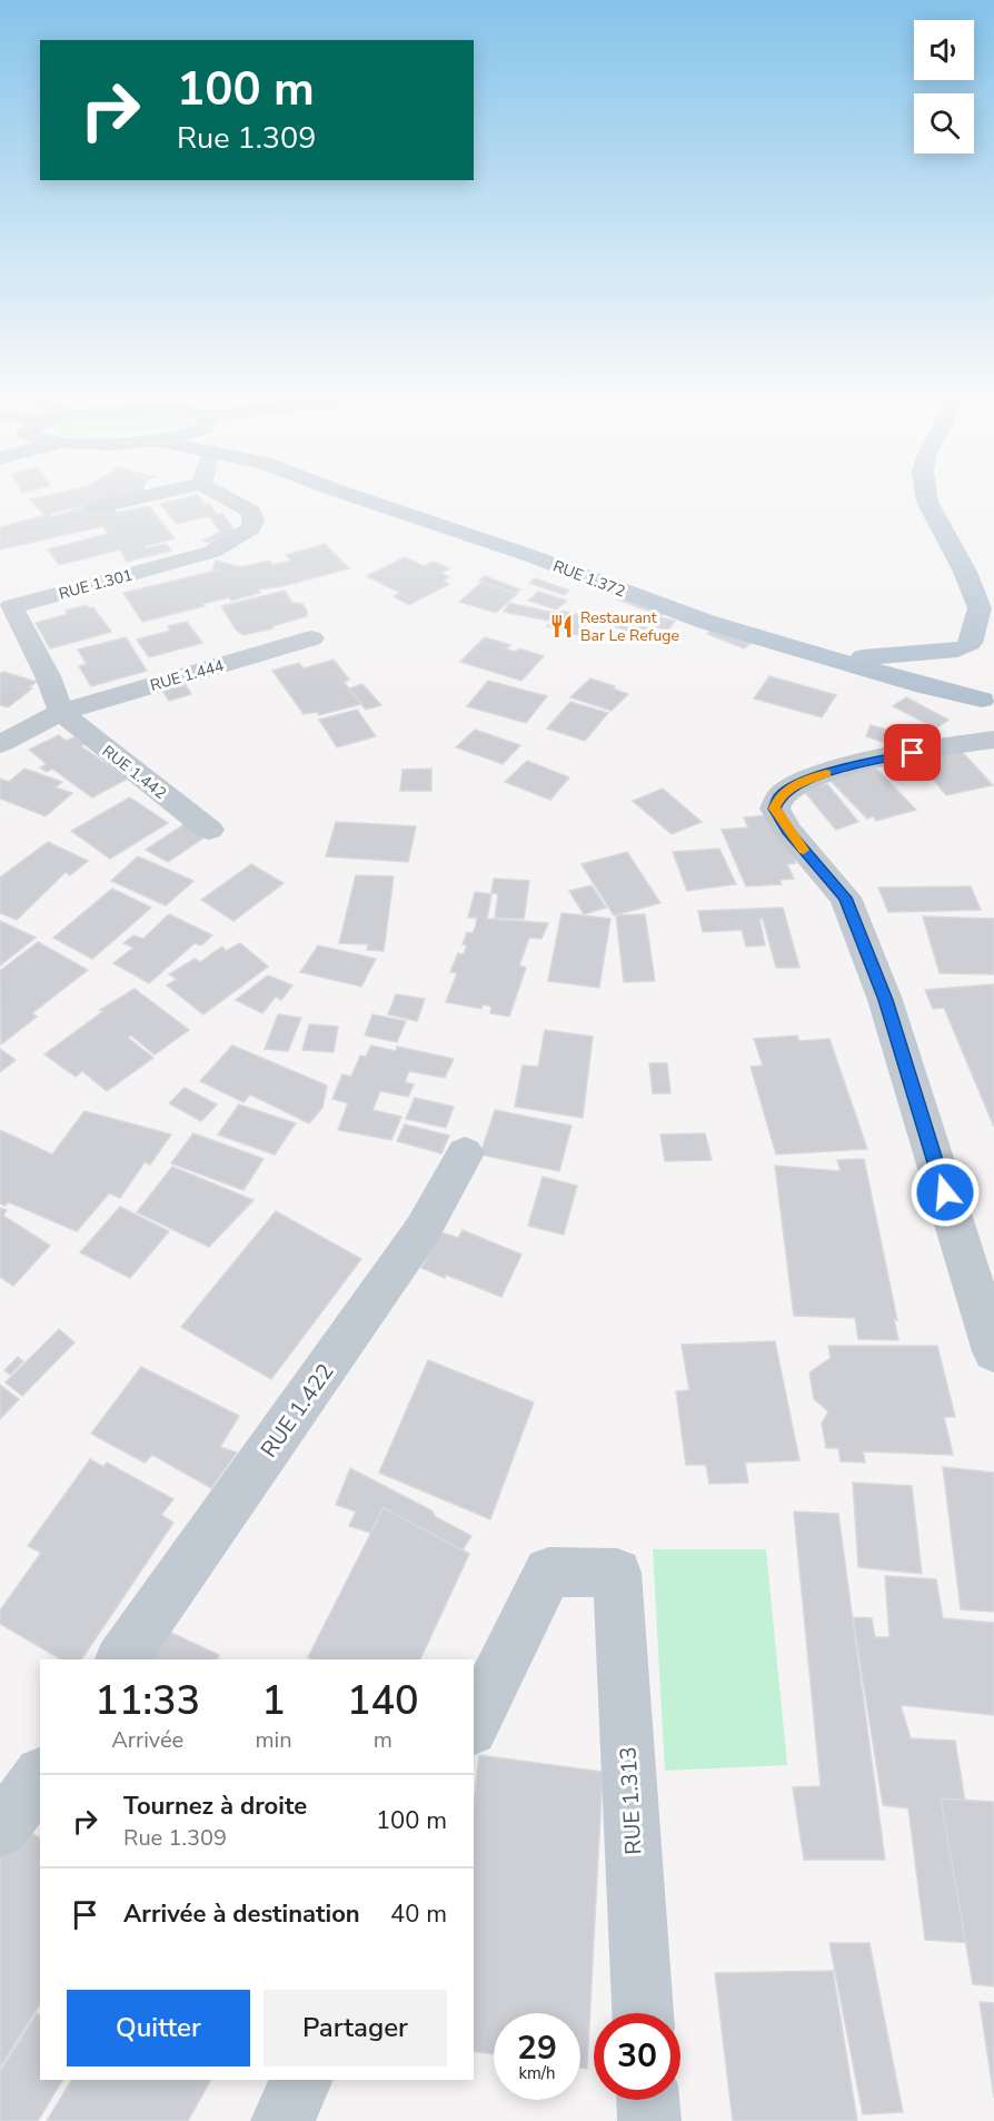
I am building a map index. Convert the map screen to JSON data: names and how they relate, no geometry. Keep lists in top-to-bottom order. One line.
{"streets":{"main road":["RUE 1.372"],"street":["RUE 1.301","RUE 1.444","RUE 1.442","RUE 1.422","RUE 1.313"]},"crossings":[["RUE 1.301","RUE 1.444"],["RUE 1.301","RUE 1.442"],["RUE 1.444","RUE 1.442"]],"places":{"restaurant":["Restaurant Bar Le Refuge"]},"page":{"turn":["100 m","Rue 1.309"],"eta":["11:33","Arrivée","1","min","140","m"],"list":[{"name":"Tournez à droite","note":"Rue 1.309","value":"100 m"},{"name":"Arrivée à destination","value":"40 m"}],"buttons":["Quitter","Partager"],"speed":"29 km/h","limit":"30"}}
